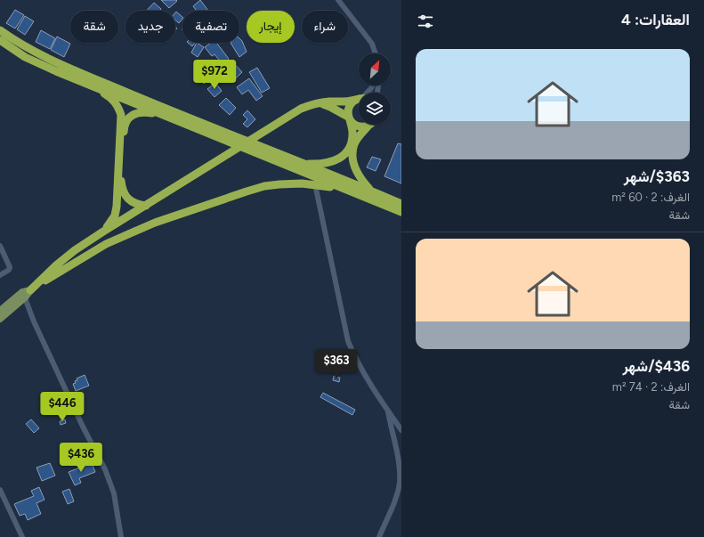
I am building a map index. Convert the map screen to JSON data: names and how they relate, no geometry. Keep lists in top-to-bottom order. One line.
{"north":"top right","page":{"heading":"العقارات: 4","chip":["شراء","إيجار","تصفية","جديد","شقة"],"list":[{"name":"$363/شهر","note":"الغرف: 2 · 60 m² · شقة"},{"name":"$436/شهر","note":"الغرف: 2 · 74 m² · شقة"}],"price":["$972","$363","$446","$436"]}}
